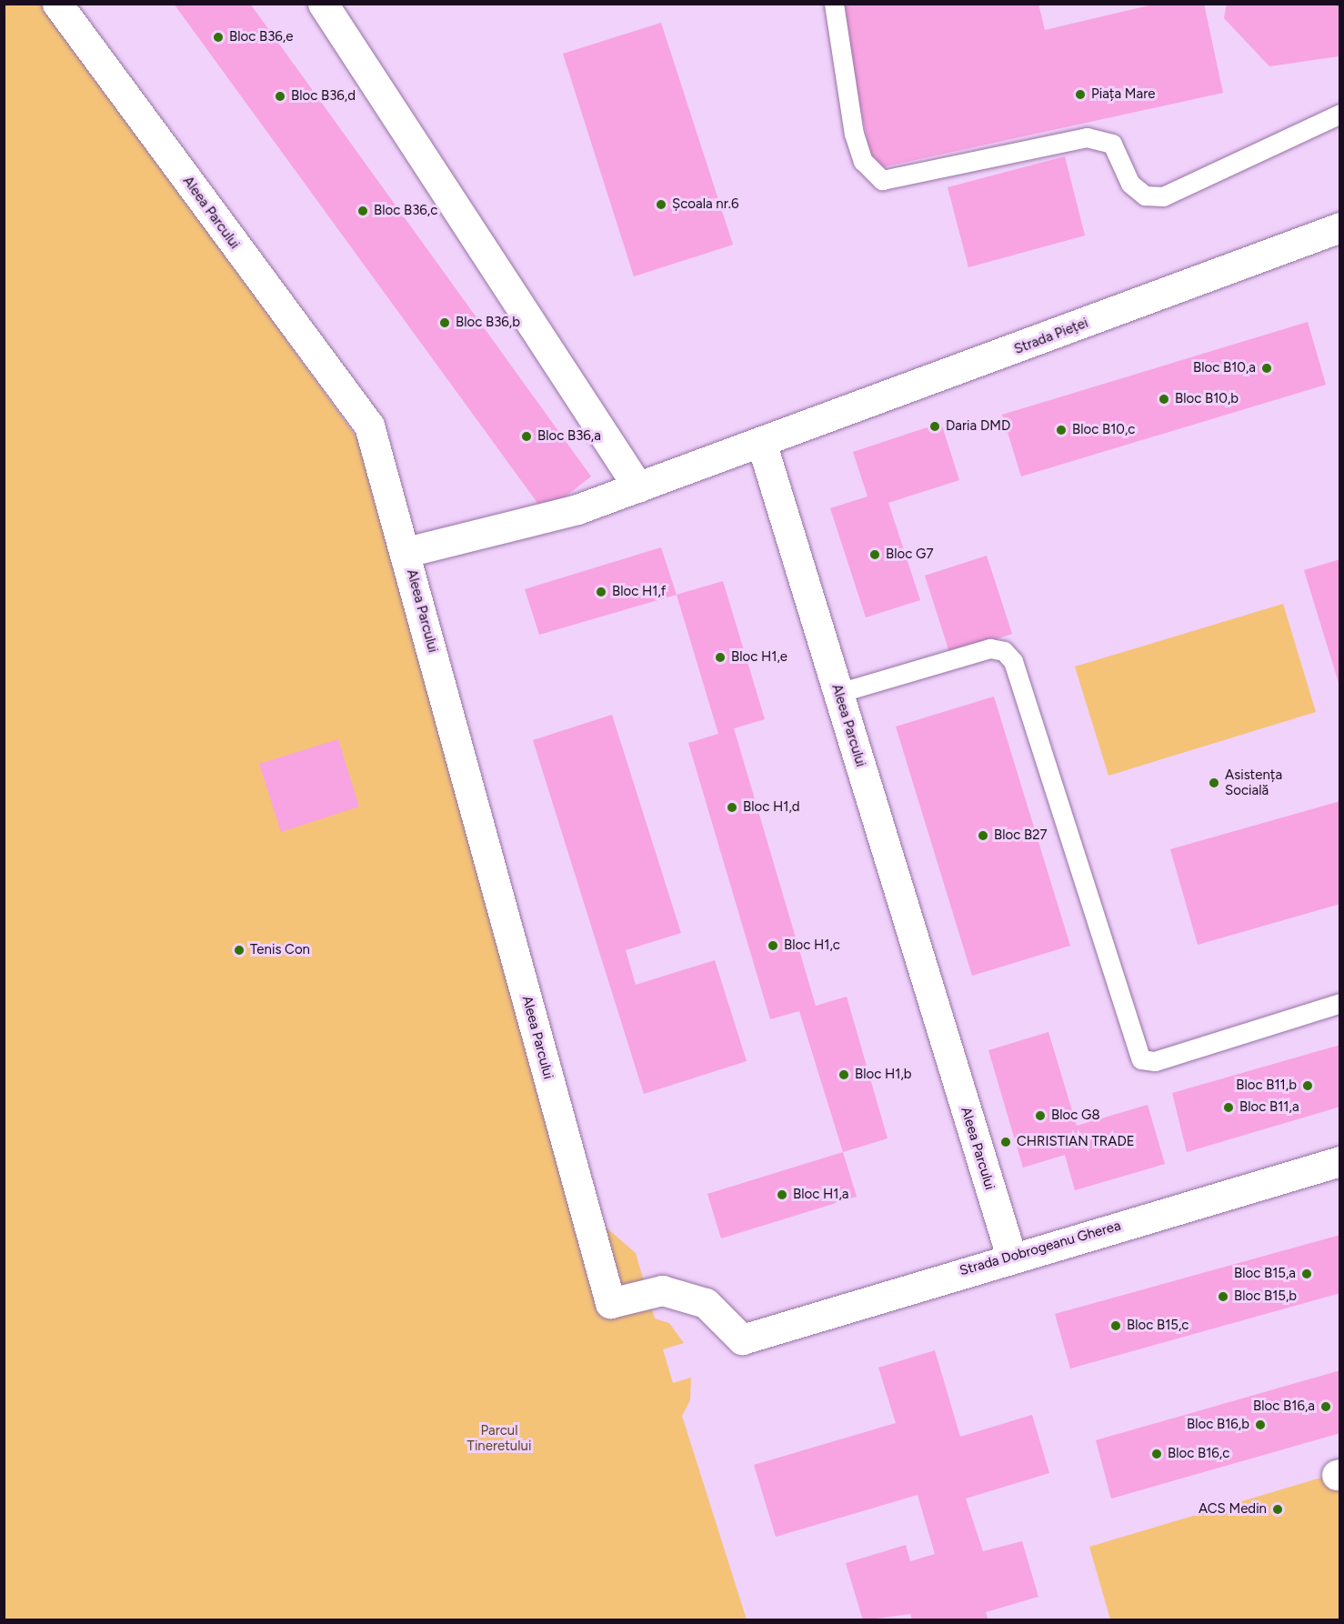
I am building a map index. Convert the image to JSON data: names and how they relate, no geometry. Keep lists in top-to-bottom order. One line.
{"streets":{"street":["Aleea Parcului","Strada Pieței","Strada Dobrogeanu Gherea"]},"crossings":[["Aleea Parcului","Strada Pieței"],["Aleea Parcului","Strada Dobrogeanu Gherea"]],"parks":["Parcul Tineretului"],"places":["Bloc B36,e","Piața Mare","Bloc B36,d","Școala nr.6","Bloc B36,c","Bloc B36,b","Bloc B10,a","Bloc B10,b","Daria DMD","Bloc B10,c","Bloc B36,a","Bloc G7","Bloc H1,f","Bloc H1,e","Asistența Socială","Bloc H1,d","Bloc B27","Bloc H1,c","Tenis Con","Bloc H1,b","Bloc B11,b","Bloc B11,a","Bloc G8","CHRISTIAN TRADE","Bloc H1,a","Bloc B15,a","Bloc B15,b","Bloc B15,c","Bloc B16,a","Bloc B16,b","Bloc B16,c","ACS Medin"]}
